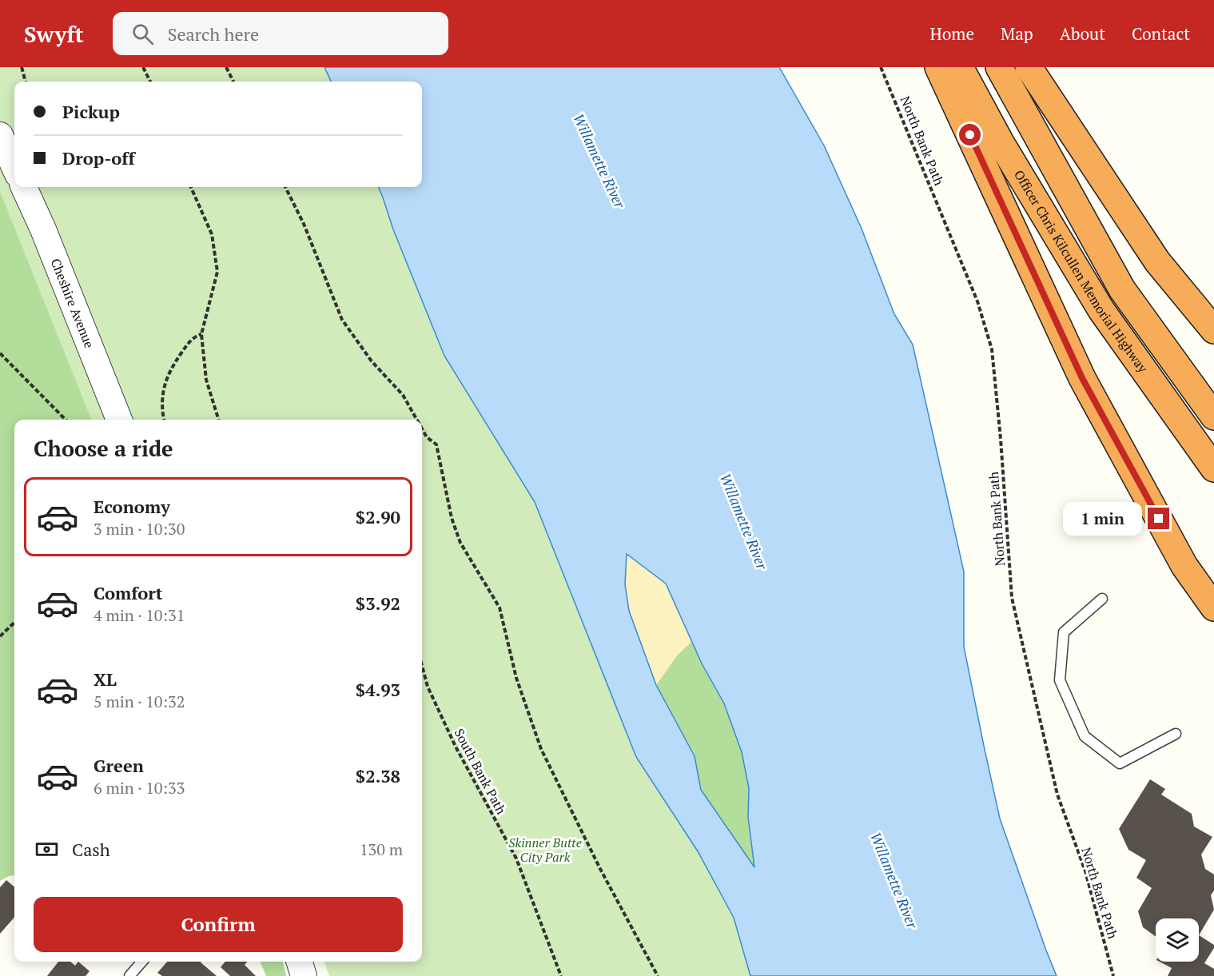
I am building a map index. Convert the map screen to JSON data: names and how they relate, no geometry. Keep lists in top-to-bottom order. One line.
{"streets":{"highway":["Officer Chris Kilcullen Memorial Highway"],"street":["Cheshire Avenue"],"path":["North Bank Path","South Bank Path"]},"water":["Willamette River"],"parks":["Skinner Butte City Park"],"page":{"header":"Swyft","search":"Search here","nav":["Home","Map","About","Contact"],"banner":["Pickup","Drop-off"],"heading":"Choose a ride","list":[{"name":"Economy","note":"3 min · 10:30","value":"$2.90"},{"name":"Comfort","note":"4 min · 10:31","value":"$3.92"},{"name":"XL","note":"5 min · 10:32","value":"$4.93"},{"name":"Green","note":"6 min · 10:33","value":"$2.38"}],"bubble":"1 min","pay":["Cash","130 m"],"buttons":"Confirm"}}
